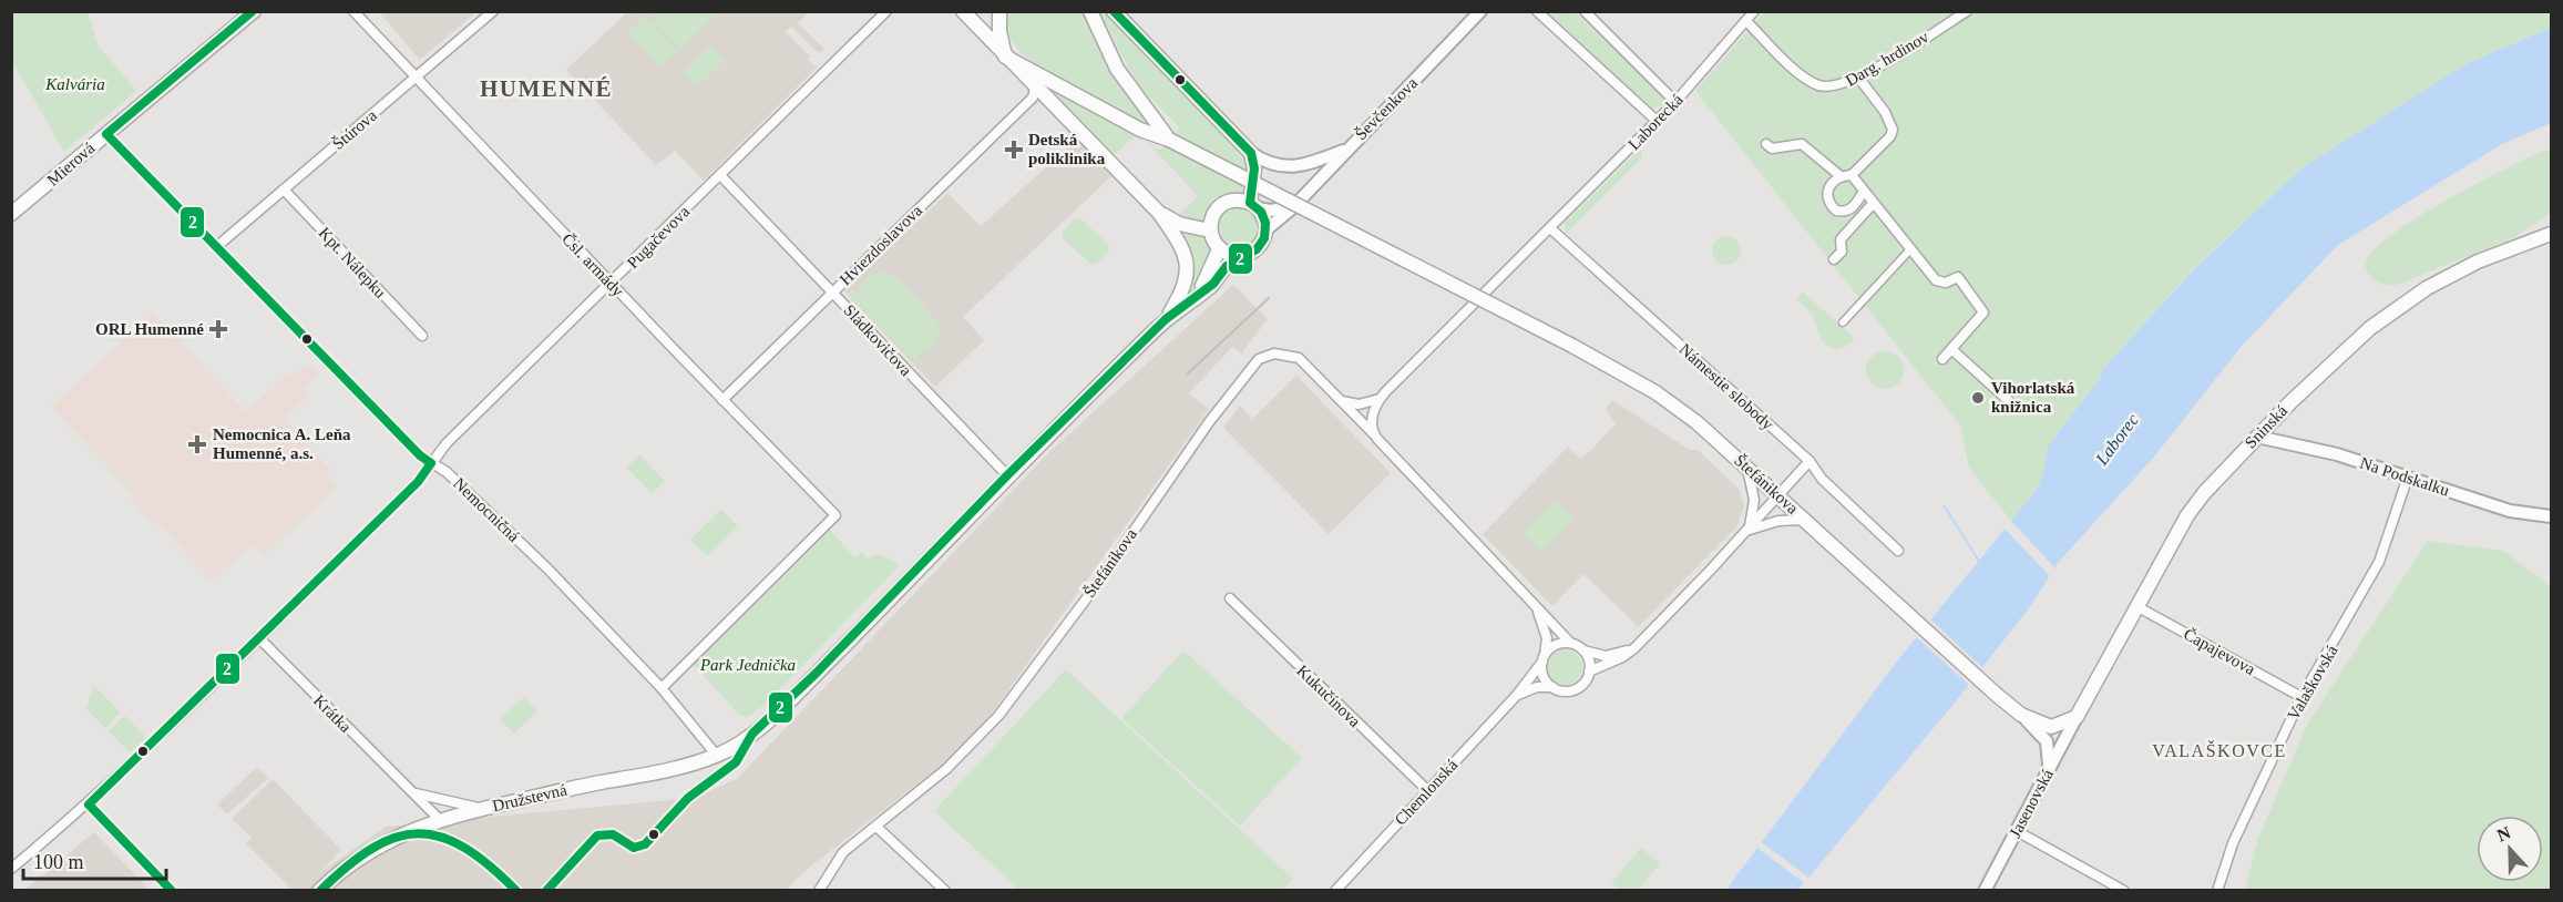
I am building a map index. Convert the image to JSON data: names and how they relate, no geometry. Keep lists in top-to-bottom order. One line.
{"streets":{"main road":["Mierová","Sninská","Štefánikova","Družstevná"],"street":["Darg. hrdinov","Ševčenkova","Laborecká","Štúrova","Pugačevova","Hviezdoslavova","Kpt. Nálepku","Čsl. armády","Sládkovičova","Námestie slobody","Na Podskalku","Nemocničná","Čapajevova","Valaškovská","Kukučínova","Krátka","Chemlonská","Jasenovská"]},"crossings":[["Darg. hrdinov","Laborecká"],["Laborecká","Námestie slobody"],["Štúrova","Kpt. Nálepku"],["Štúrova","Čsl. armády"],["Štúrova","Nemocničná"],["Mierová","Nemocničná"],["Pugačevova","Čsl. armády"],["Pugačevova","Sládkovičova"],["Pugačevova","Nemocničná"],["Pugačevova","Krátka"],["Hviezdoslavova","Čsl. armády"],["Hviezdoslavova","Sládkovičova"],["Čsl. armády","Nemocničná"],["Sládkovičova","Družstevná"],["Sninská","Na Podskalku"],["Sninská","Štefánikova"],["Sninská","Čapajevova"],["Sninská","Jasenovská"],["Na Podskalku","Valaškovská"],["Štefánikova","Chemlonská"],["Štefánikova","Jasenovská"],["Nemocničná","Družstevná"],["Čapajevova","Valaškovská"],["Kukučínova","Chemlonská"],["Krátka","Družstevná"]],"districts":["HUMENNÉ","VALAŠKOVCE"],"water":["Laborec"],"parks":["Kalvária","Park Jednička"],"places":{"health":["Detská poliklinika","ORL Humenné","Nemocnica A. Leňa Humenné, a.s."],"other":["Vihorlatská knižnica"]},"lines":["transit line 2"],"scale_bar":"100 m","north":"top"}
